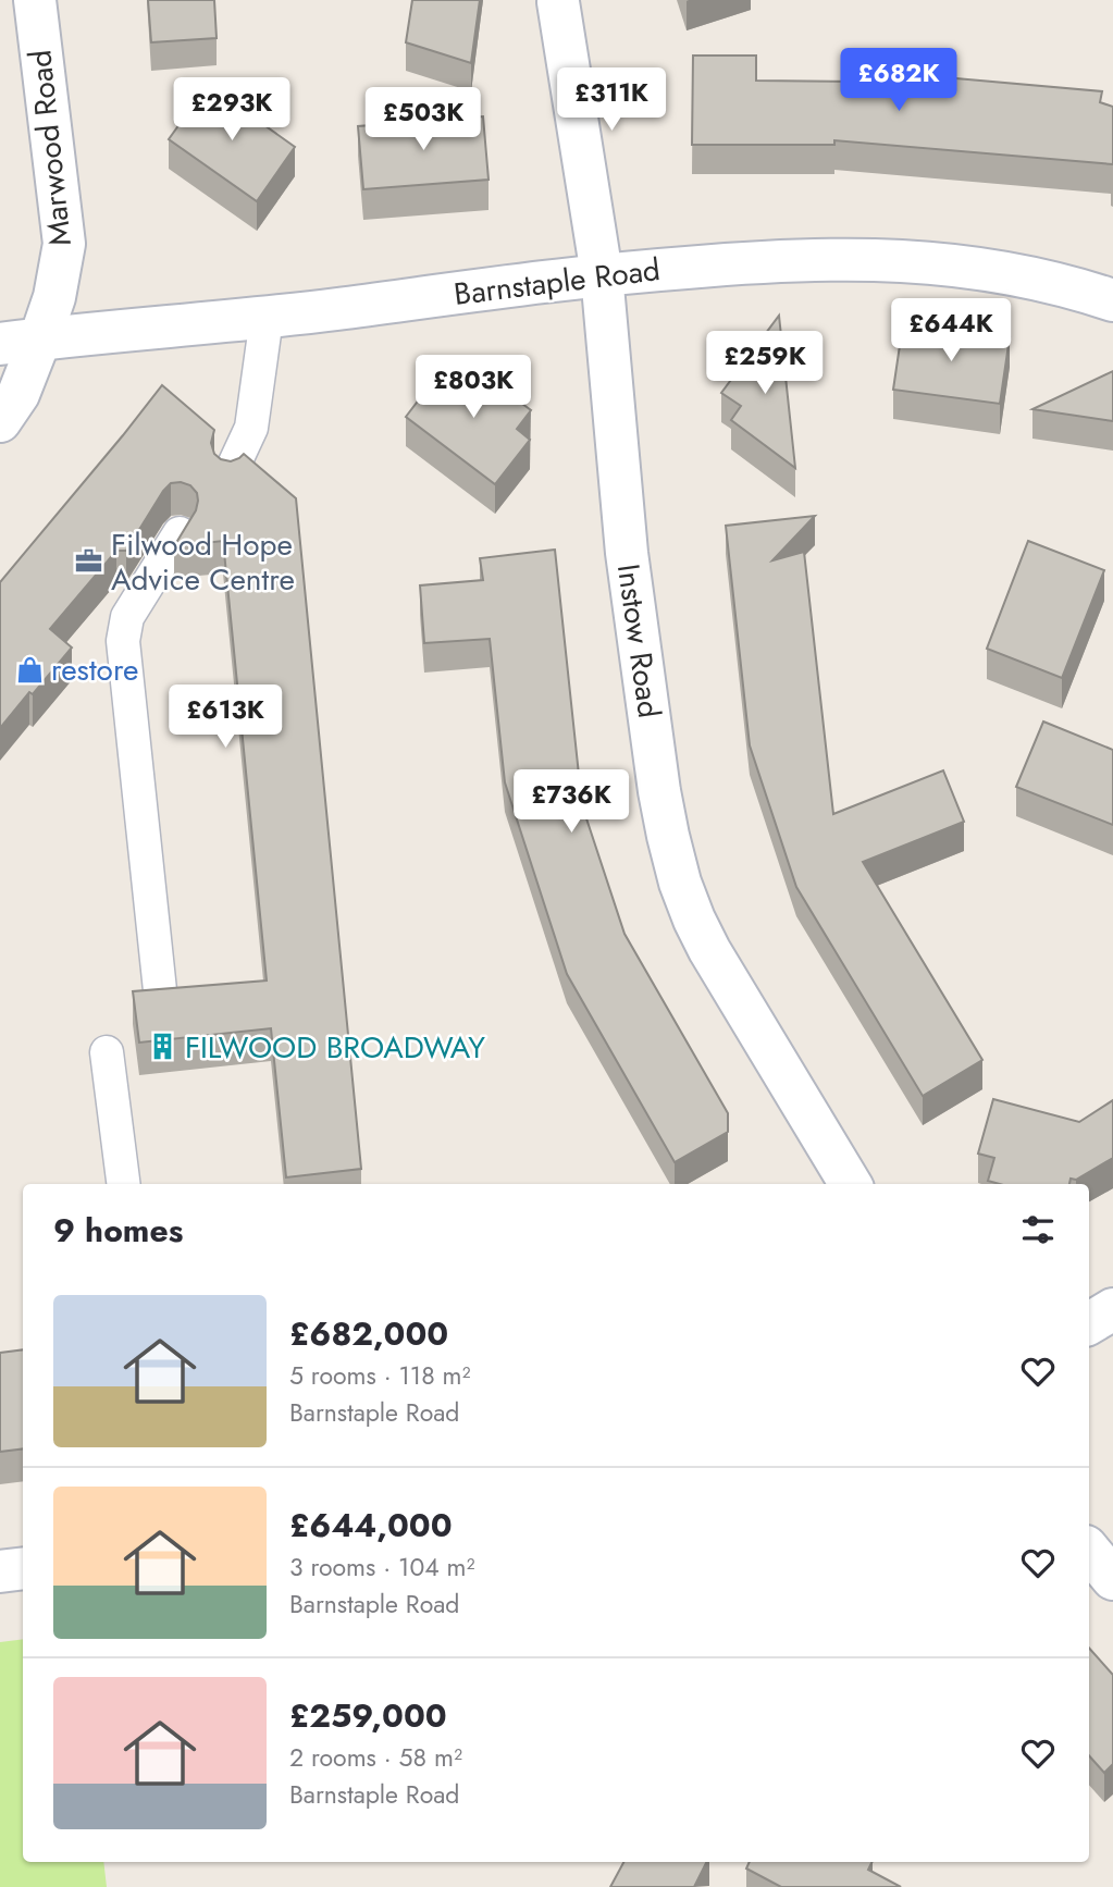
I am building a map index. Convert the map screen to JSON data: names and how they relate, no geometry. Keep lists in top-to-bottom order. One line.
{"streets":{"street":["Marwood Road","Barnstaple Road","Instow Road"]},"crossings":[["Marwood Road","Barnstaple Road"],["Barnstaple Road","Instow Road"]],"places":{"office":["Filwood Hope Advice Centre"],"shop":["restore"],"building":["FILWOOD BROADWAY"]},"page":{"price":["£682K","£311K","£293K","£503K","£644K","£259K","£803K","£613K","£736K"],"heading":"9 homes","list":[{"name":"£682,000","note":"5 rooms · 118 m² · Barnstaple Road"},{"name":"£644,000","note":"3 rooms · 104 m² · Barnstaple Road"},{"name":"£259,000","note":"2 rooms · 58 m² · Barnstaple Road"}]}}
